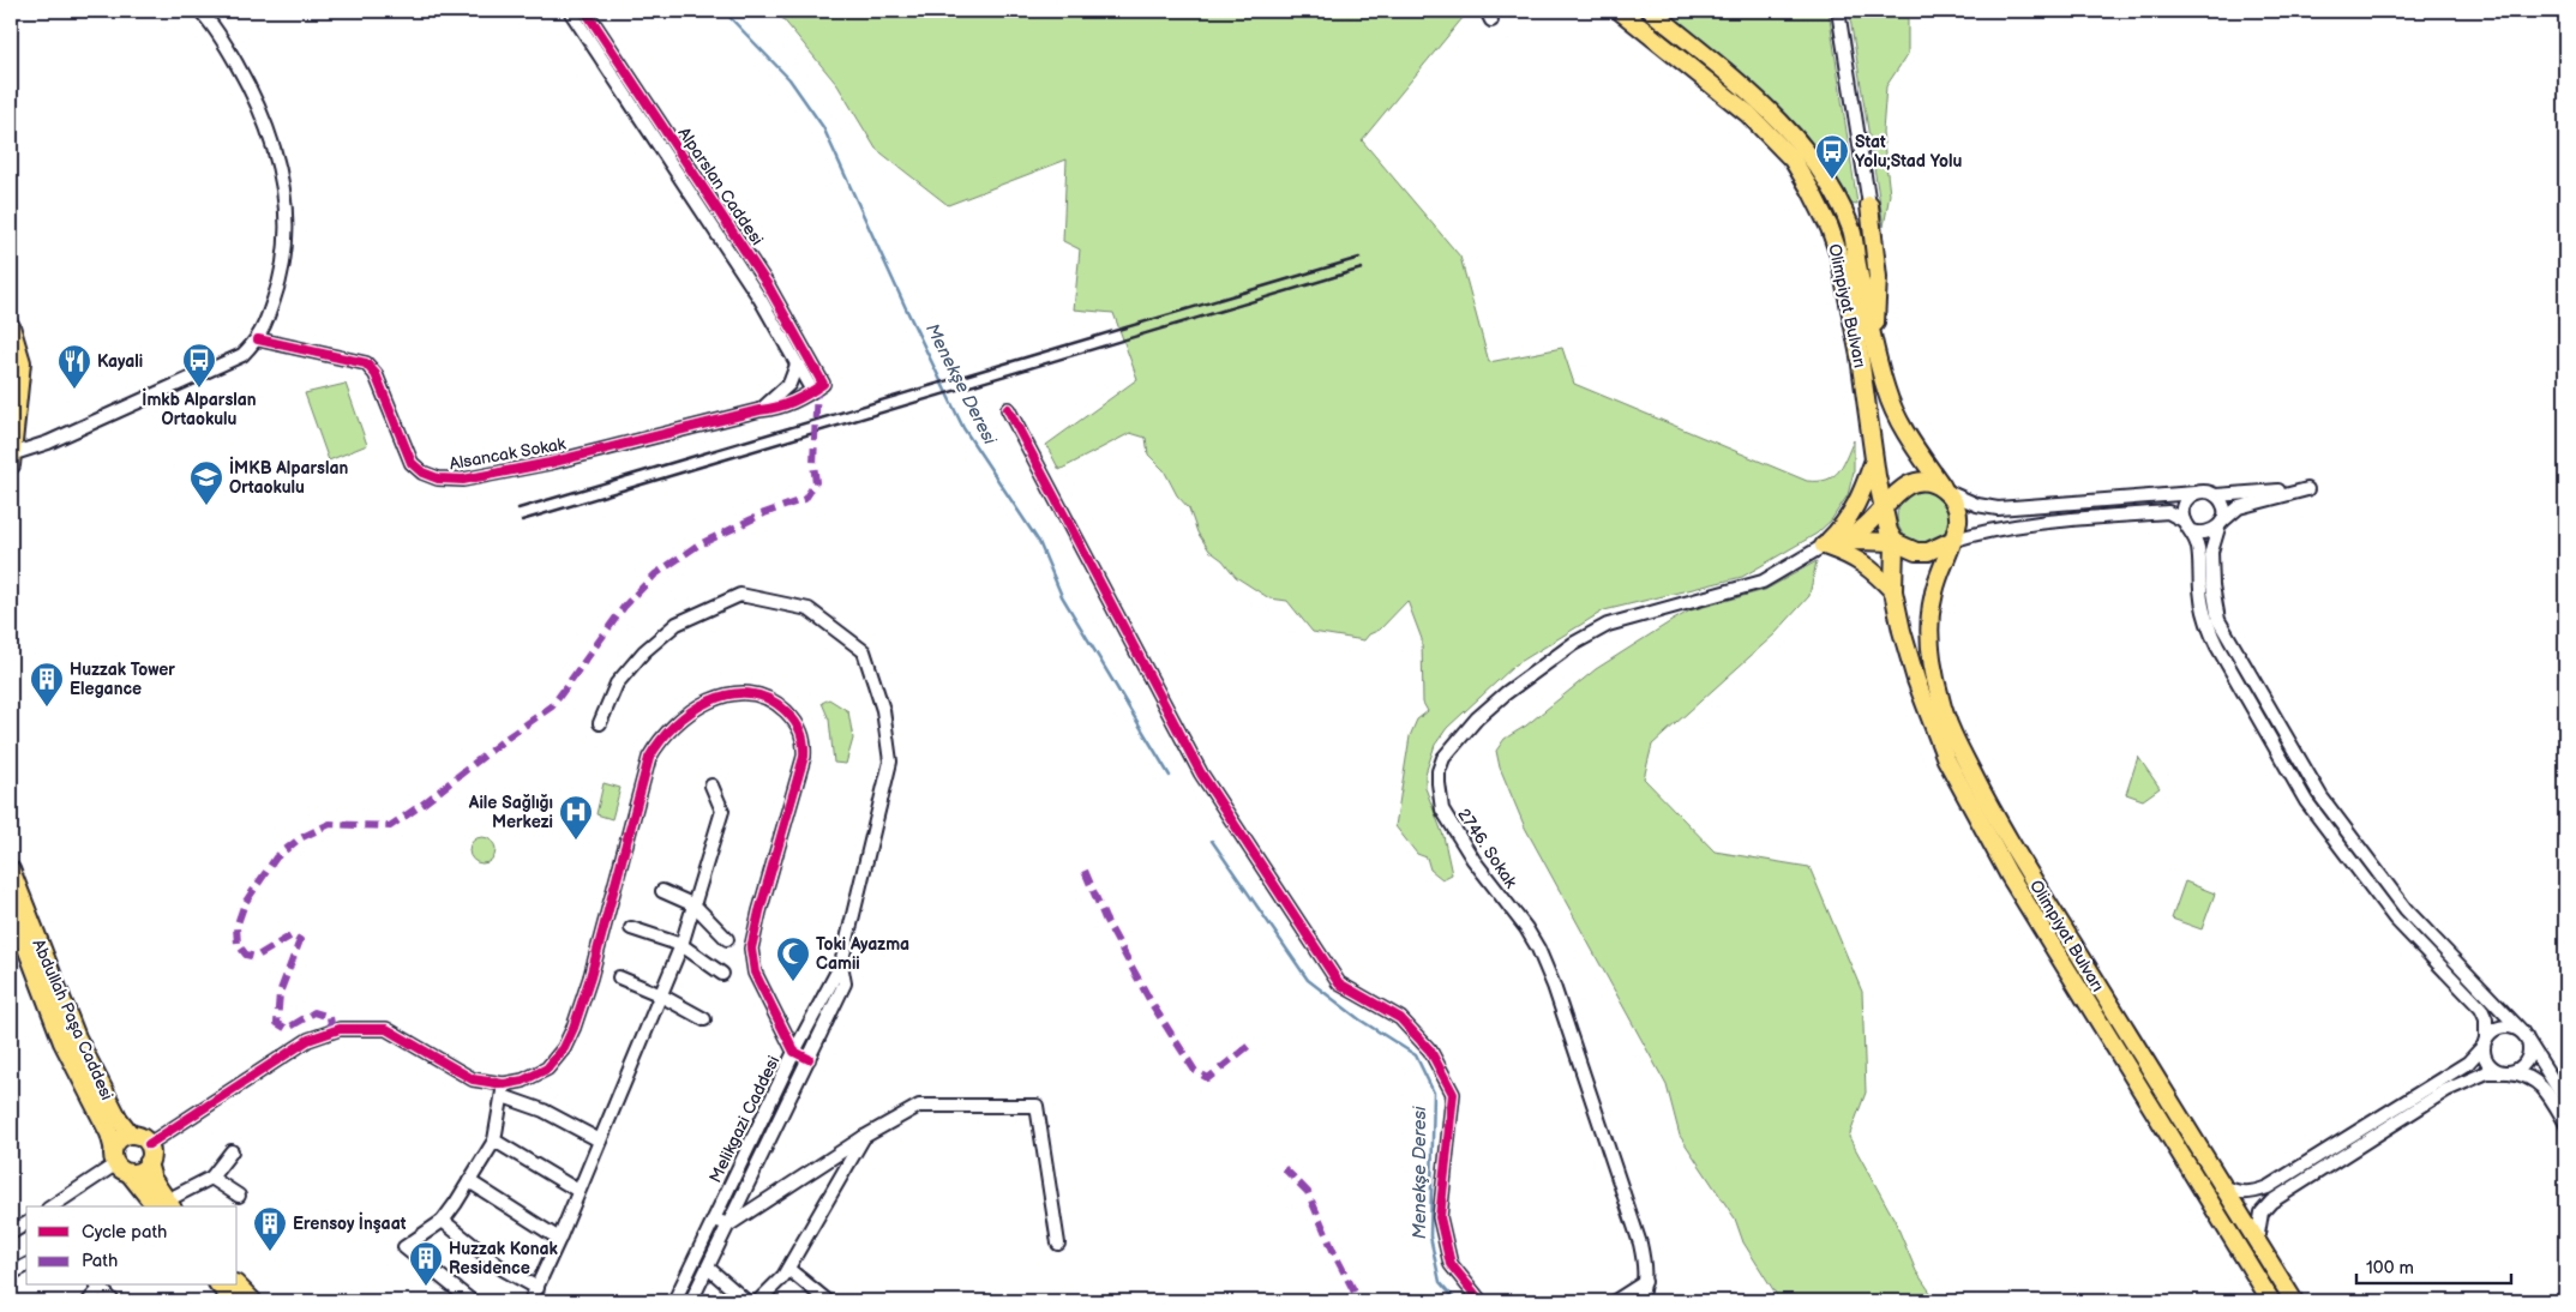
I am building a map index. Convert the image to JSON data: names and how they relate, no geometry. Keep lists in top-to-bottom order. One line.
{"streets":{"main road":["Olimpiyat Bulvarı","Abdullah Paşa Caddesi"],"street":["Alparslan Caddesi","Alsancak Sokak","2746. Sokak","Melikgazi Caddesi"]},"crossings":[["Alparslan Caddesi","Alsancak Sokak"]],"water":["Menekşe Deresi"],"places":{"bus stop":["Stat Yolu;Stad Yolu","İmkb Alparslan Ortaokulu"],"restaurant":["Kayali"],"school or university":["İMKB Alparslan Ortaokulu"],"building":["Huzzak Tower Elegance","Erensoy İnşaat","Huzzak Konak Residence"],"hospital":["Aile Sağlığı Merkezi"],"mosque":["Toki Ayazma Camii"]},"legend":["Cycle path","Path"],"scale_bar":"100 m"}
